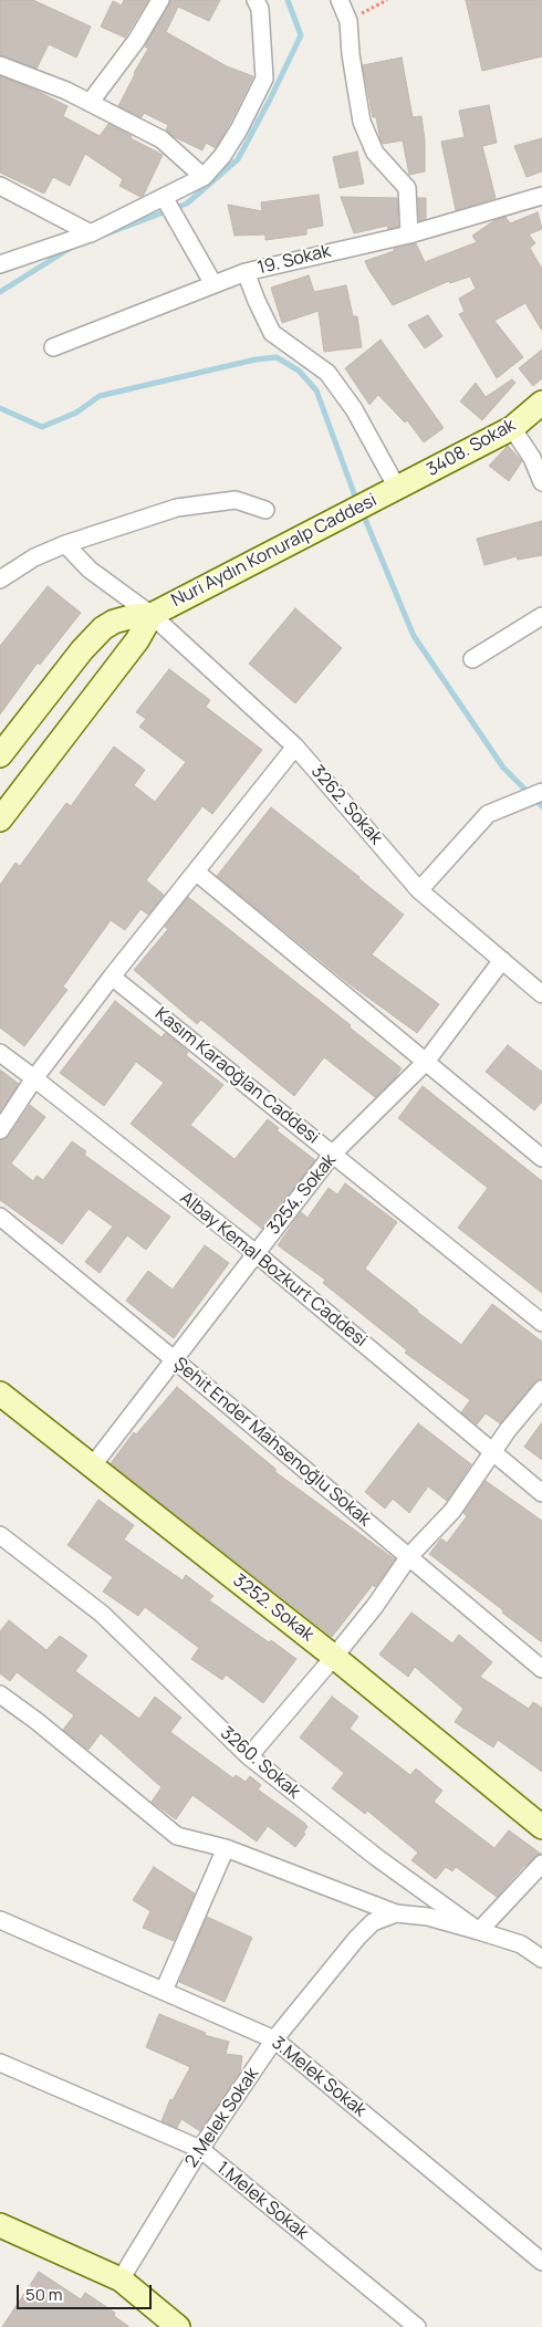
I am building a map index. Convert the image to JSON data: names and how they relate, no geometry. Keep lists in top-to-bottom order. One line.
{"streets":{"street":["19. Sokak","3408. Sokak","Nuri Aydın Konuralp Caddesi","3262. Sokak","Kasım Karaoğlan Caddesi","3254. Sokak","Albay Kemal Bozkurt Caddesi","Şehit Ender Mahsenoğlu Sokak","3252. Sokak","3260. Sokak","3.Melek Sokak","2.Melek Sokak","1.Melek Sokak"]},"crossings":[["3408. Sokak","Nuri Aydın Konuralp Caddesi"],["Nuri Aydın Konuralp Caddesi","3262. Sokak"],["3262. Sokak","3254. Sokak"],["Kasım Karaoğlan Caddesi","3254. Sokak"],["3254. Sokak","Albay Kemal Bozkurt Caddesi"],["3254. Sokak","Şehit Ender Mahsenoğlu Sokak"],["3254. Sokak","3252. Sokak"],["3.Melek Sokak","2.Melek Sokak"],["2.Melek Sokak","1.Melek Sokak"]],"scale_bar":"50 m"}
